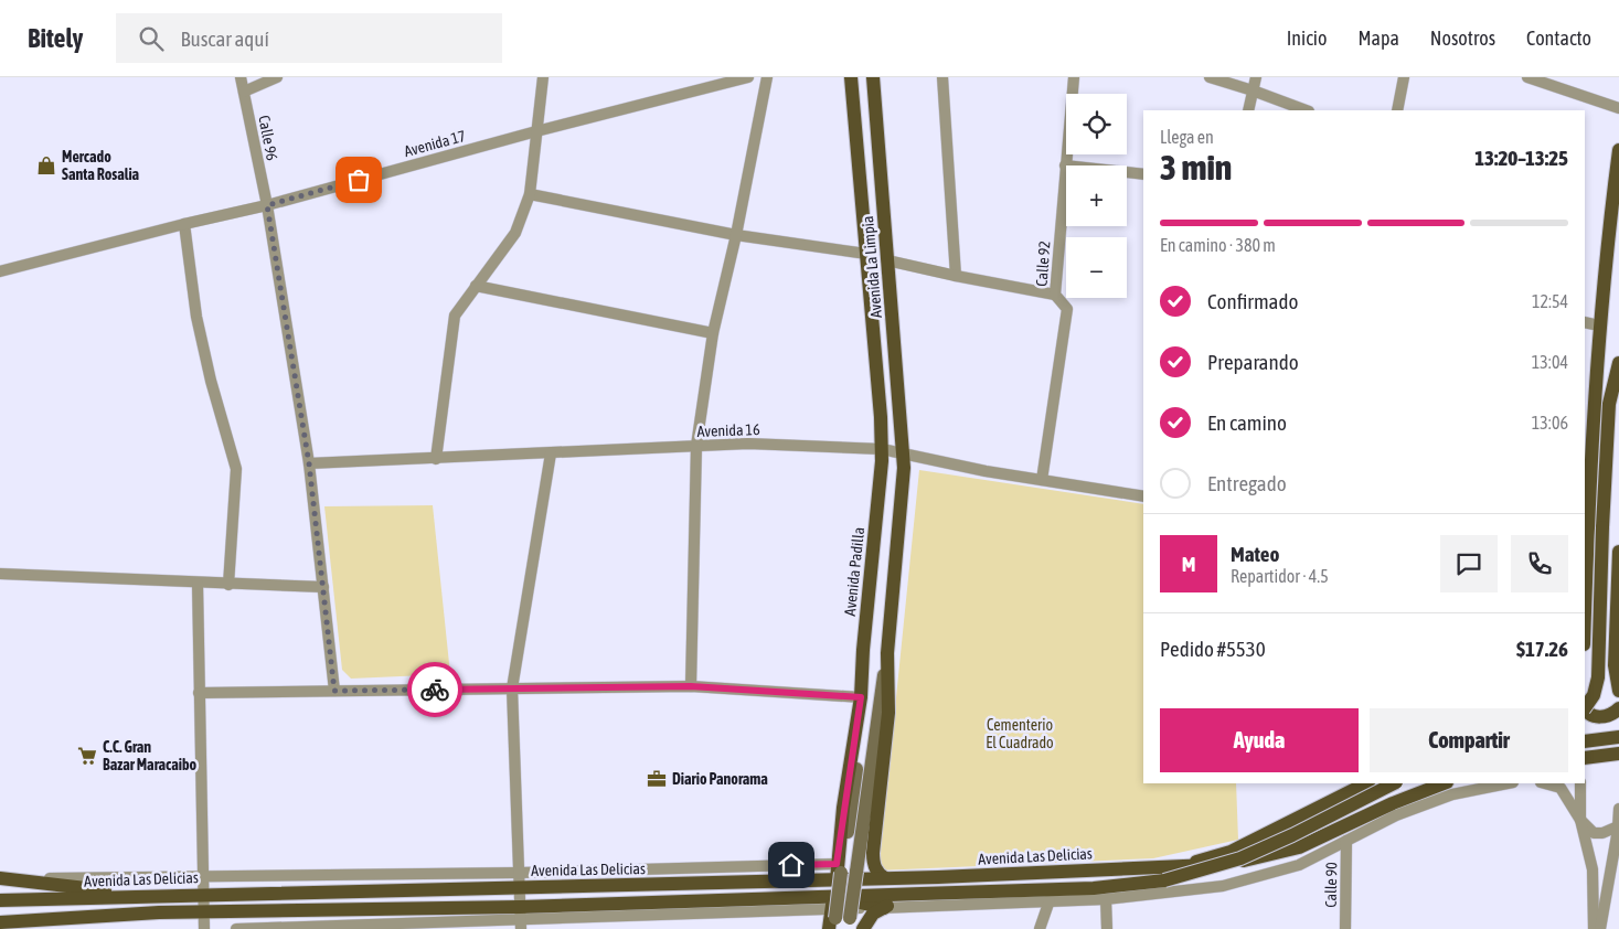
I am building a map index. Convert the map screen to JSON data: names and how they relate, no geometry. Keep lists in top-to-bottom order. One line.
{"streets":{"main road":["Avenida La Limpia","Avenida Padilla","Avenida Las Delicias"],"street":["Calle 96","Avenida 17","Calle 92","Avenida 16","Calle 90"]},"crossings":[["Calle 96","Avenida 17"],["Calle 96","Avenida 16"],["Calle 92","Avenida 16"],["Avenida La Limpia","Avenida 16"],["Avenida La Limpia","Avenida Padilla"],["Avenida 16","Avenida Padilla"],["Avenida Padilla","Avenida Las Delicias"]],"parks":["Cementerio El Cuadrado"],"places":{"shop":["Mercado Santa Rosalia"],"supermarket":["C.C. Gran Bazar Maracaibo"],"office":["Diario Panorama"]},"page":{"header":"Bitely","search":"Buscar aquí","nav":["Inicio","Mapa","Nosotros","Contacto"],"map_buttons":["+","−"],"heading":["3 min","Llega en","13:20–13:25"],"panel":["Mateo","Repartidor · 4.5","Pedido #5530","$17.26"],"bar":"En camino · 380 m","list":[["Confirmado","12:54"],["Preparando","13:04"],["En camino","13:06"],"Entregado"],"round":"M","buttons":["Ayuda","Compartir"]}}
